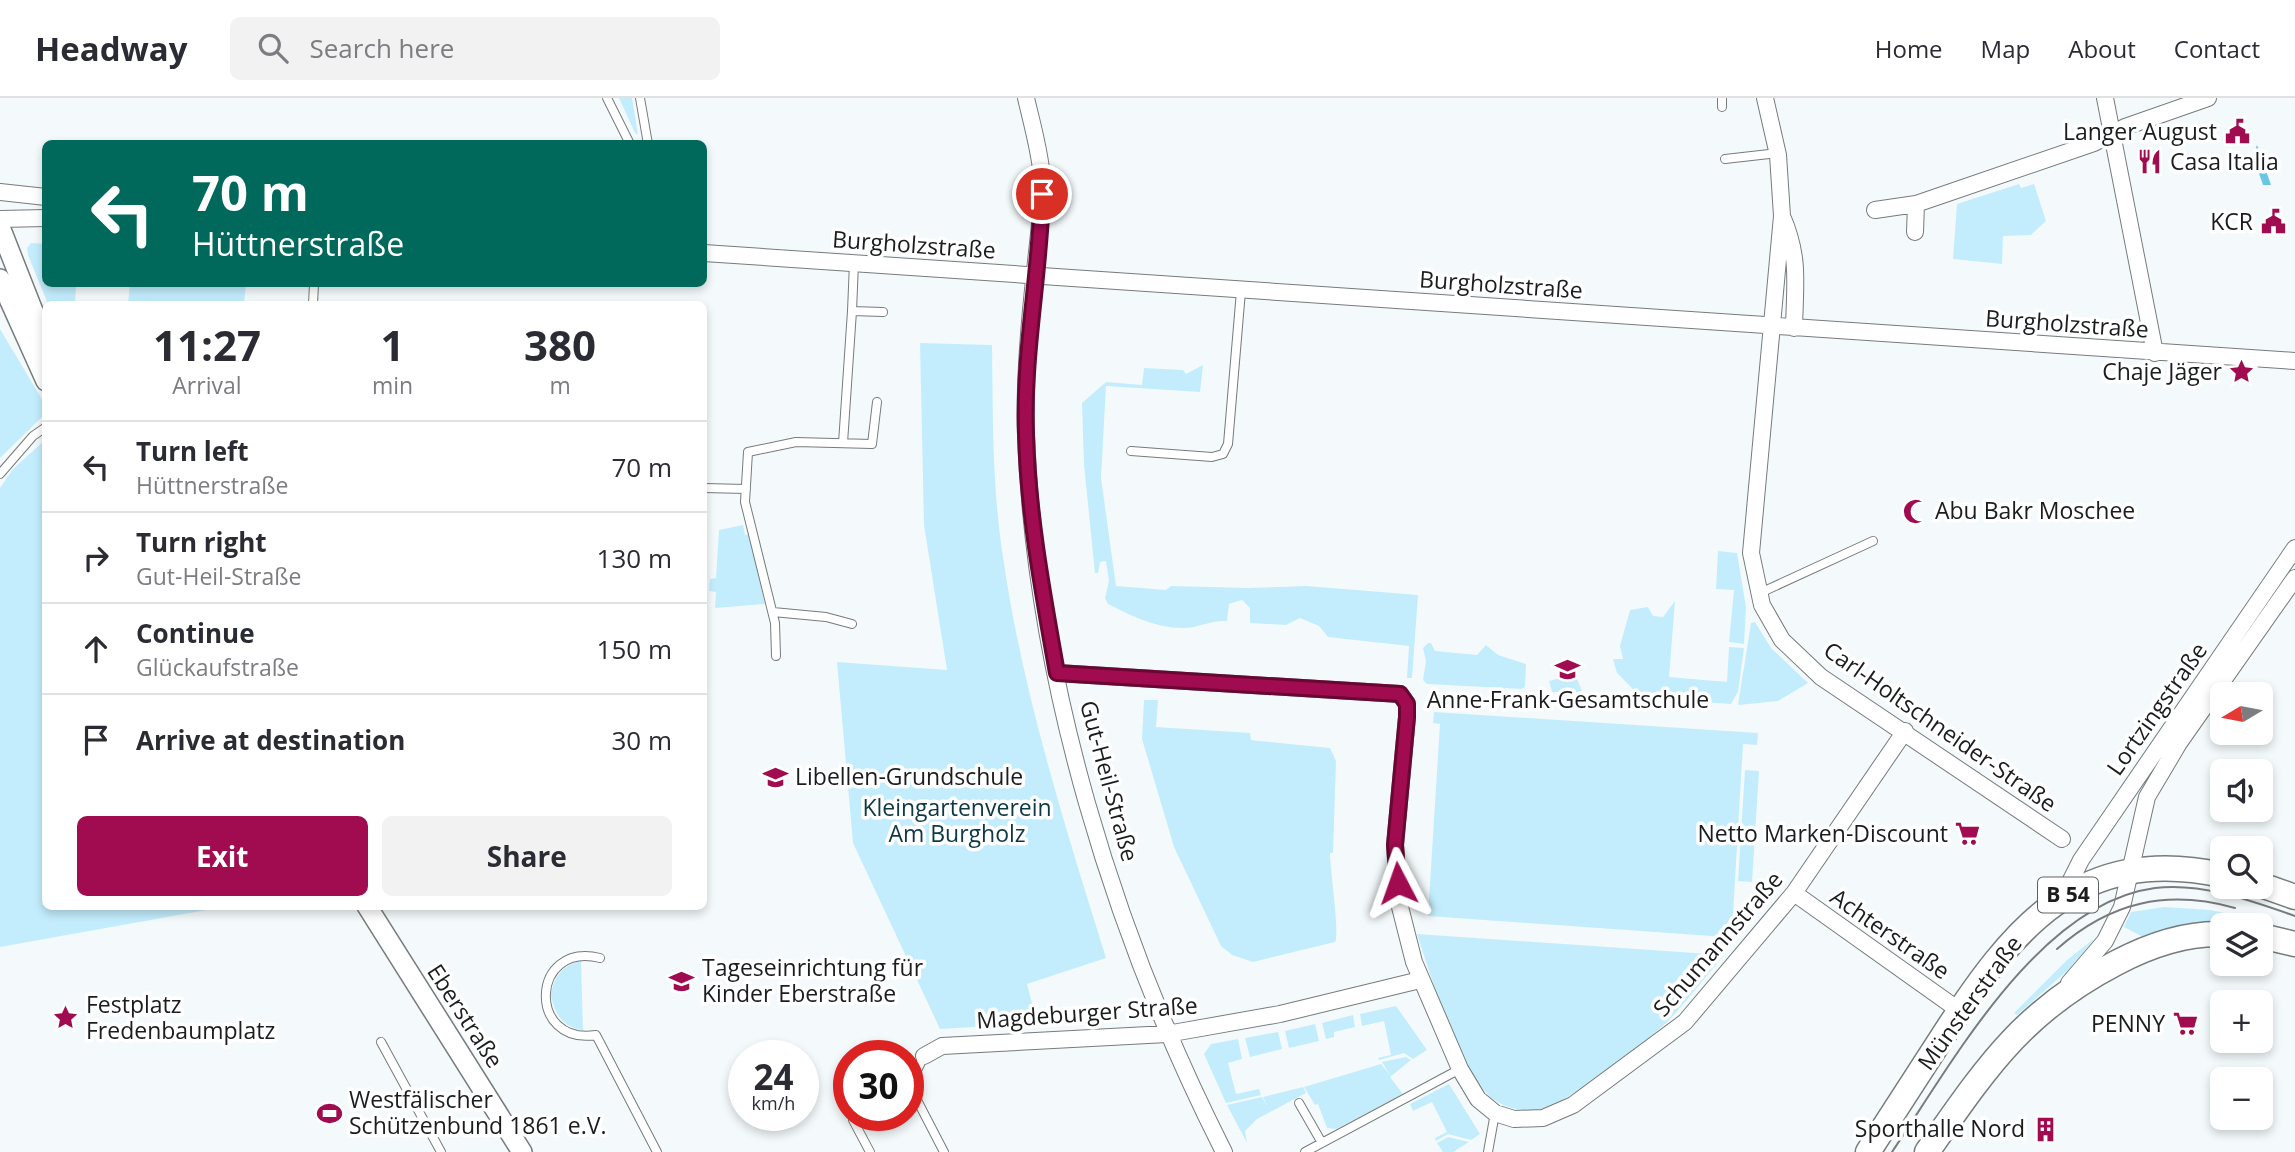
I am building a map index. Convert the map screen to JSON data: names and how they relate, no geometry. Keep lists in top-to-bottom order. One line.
{"streets":{"main road":["B 54","Münsterstraße"],"street":["Burgholzstraße","Lortzingstraße","Carl-Holtschneider-Straße","Gut-Heil-Straße","Achterstraße","Schumannstraße","Magdeburger Straße","Eberstraße"]},"crossings":[["Burgholzstraße","Carl-Holtschneider-Straße"],["Burgholzstraße","Gut-Heil-Straße"],["Lortzingstraße","Münsterstraße"],["Carl-Holtschneider-Straße","Schumannstraße"],["Gut-Heil-Straße","Magdeburger Straße"],["Achterstraße","Schumannstraße"],["Achterstraße","Münsterstraße"]],"parks":["Kleingartenverein Am Burgholz"],"places":{"public building":["Langer August","KCR"],"restaurant":["Casa Italia"],"place":["Chaje Jäger","Festplatz Fredenbaumplatz"],"mosque":["Abu Bakr Moschee"],"school or university":["Anne-Frank-Gesamtschule","Libellen-Grundschule","Tageseinrichtung für Kinder Eberstraße"],"supermarket":["Netto Marken-Discount","PENNY"],"sports":["Westfälischer Schützenbund 1861 e.V."],"building":["Sporthalle Nord"]},"north":"left","page":{"header":"Headway","search":"Search here","nav":["Home","Map","About","Contact"],"turn":["70 m","Hüttnerstraße"],"eta":["11:27","Arrival","1","min","380","m"],"list":[{"name":"Turn left","note":"Hüttnerstraße","value":"70 m"},{"name":"Turn right","note":"Gut-Heil-Straße","value":"130 m"},{"name":"Continue","note":"Glückaufstraße","value":"150 m"},{"name":"Arrive at destination","value":"30 m"}],"map_buttons":["+","−"],"buttons":["Exit","Share"],"speed":"24 km/h","limit":"30"}}
